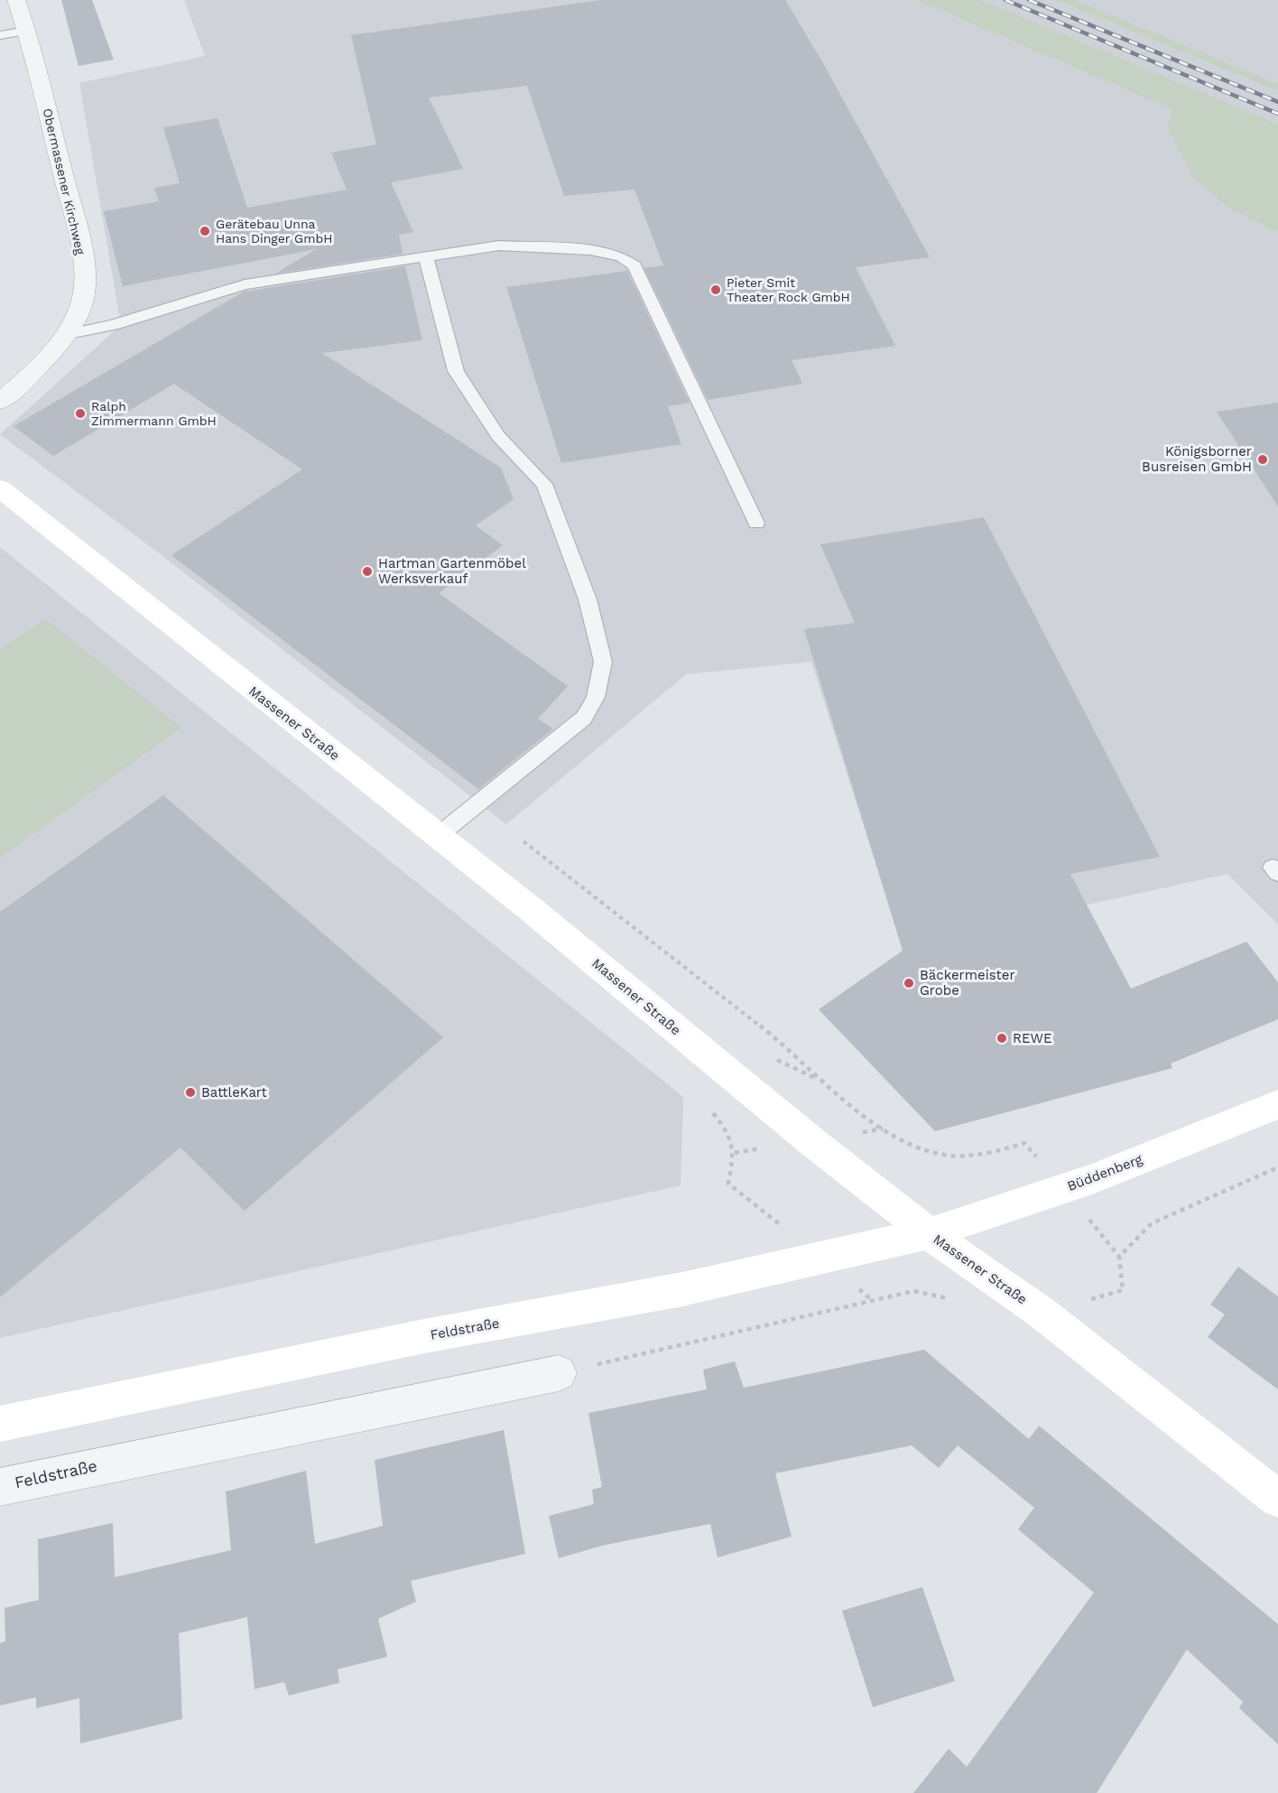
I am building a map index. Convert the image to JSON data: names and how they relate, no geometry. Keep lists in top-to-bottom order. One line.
{"streets":{"main road":["Massener Straße","Büddenberg","Feldstraße"],"street":["Obermassener Kirchweg"]},"crossings":[["Massener Straße","Büddenberg"],["Massener Straße","Feldstraße"],["Büddenberg","Feldstraße"]],"places":["Gerätebau Unna Hans Dinger GmbH","Pieter Smit Theater Rock GmbH","Ralph Zimmermann GmbH","Königsborner Busreisen GmbH","Hartman Gartenmöbel Werksverkauf","Bäckermeister Grobe","REWE","BattleKart"]}
